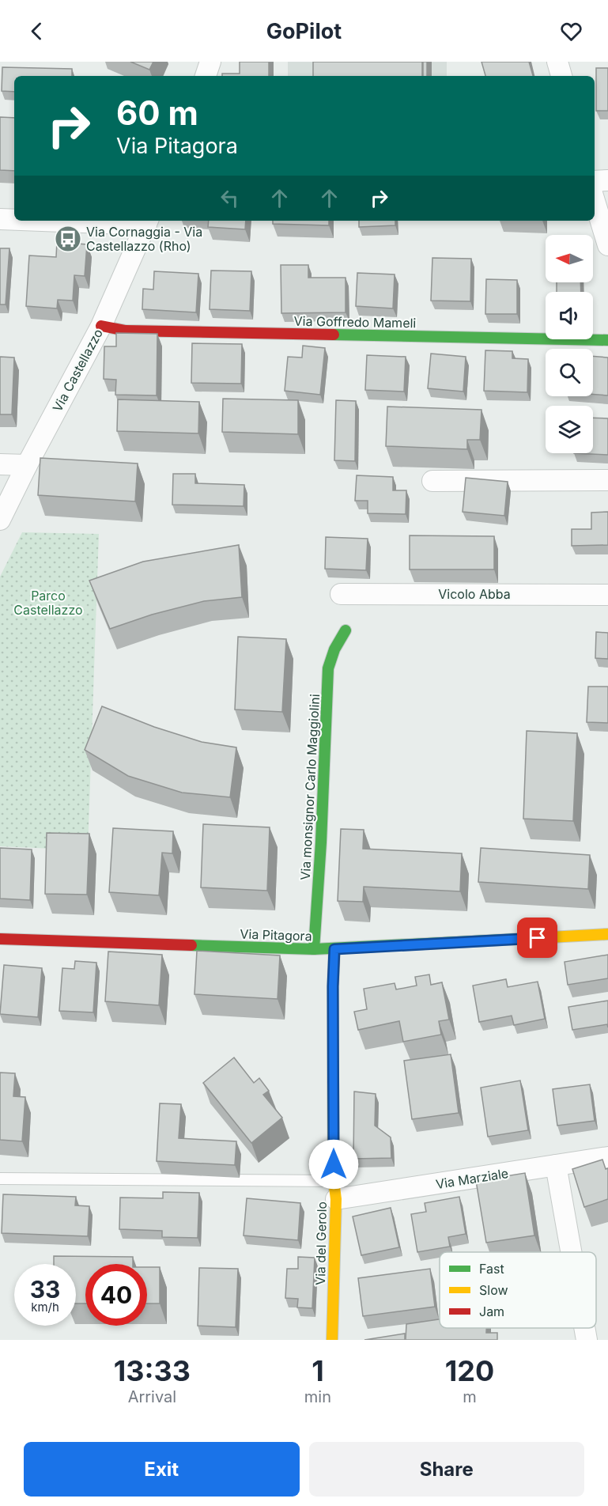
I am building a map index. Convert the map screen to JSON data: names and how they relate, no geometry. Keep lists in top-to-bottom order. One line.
{"streets":{"street":["Via Goffredo Mameli","Via Castellazzo","Vicolo Abba","Via monsignor Carlo Maggiolini","Via Pitagora","Via Marziale","Via del Gerolo"]},"crossings":[["Via Goffredo Mameli","Via Castellazzo"],["Via monsignor Carlo Maggiolini","Via Pitagora"],["Via Pitagora","Via del Gerolo"],["Via Marziale","Via del Gerolo"]],"parks":["Parco Castellazzo"],"places":{"bus stop":["Via Cornaggia - Via Castellazzo (Rho)"]},"legend":["Fast","Slow","Jam"],"north":"left","page":{"header":"GoPilot","turn":["60 m","Via Pitagora"],"speed":"33 km/h","limit":"40","eta":["13:33","Arrival","1","min","120","m"],"buttons":["Exit","Share"]}}
